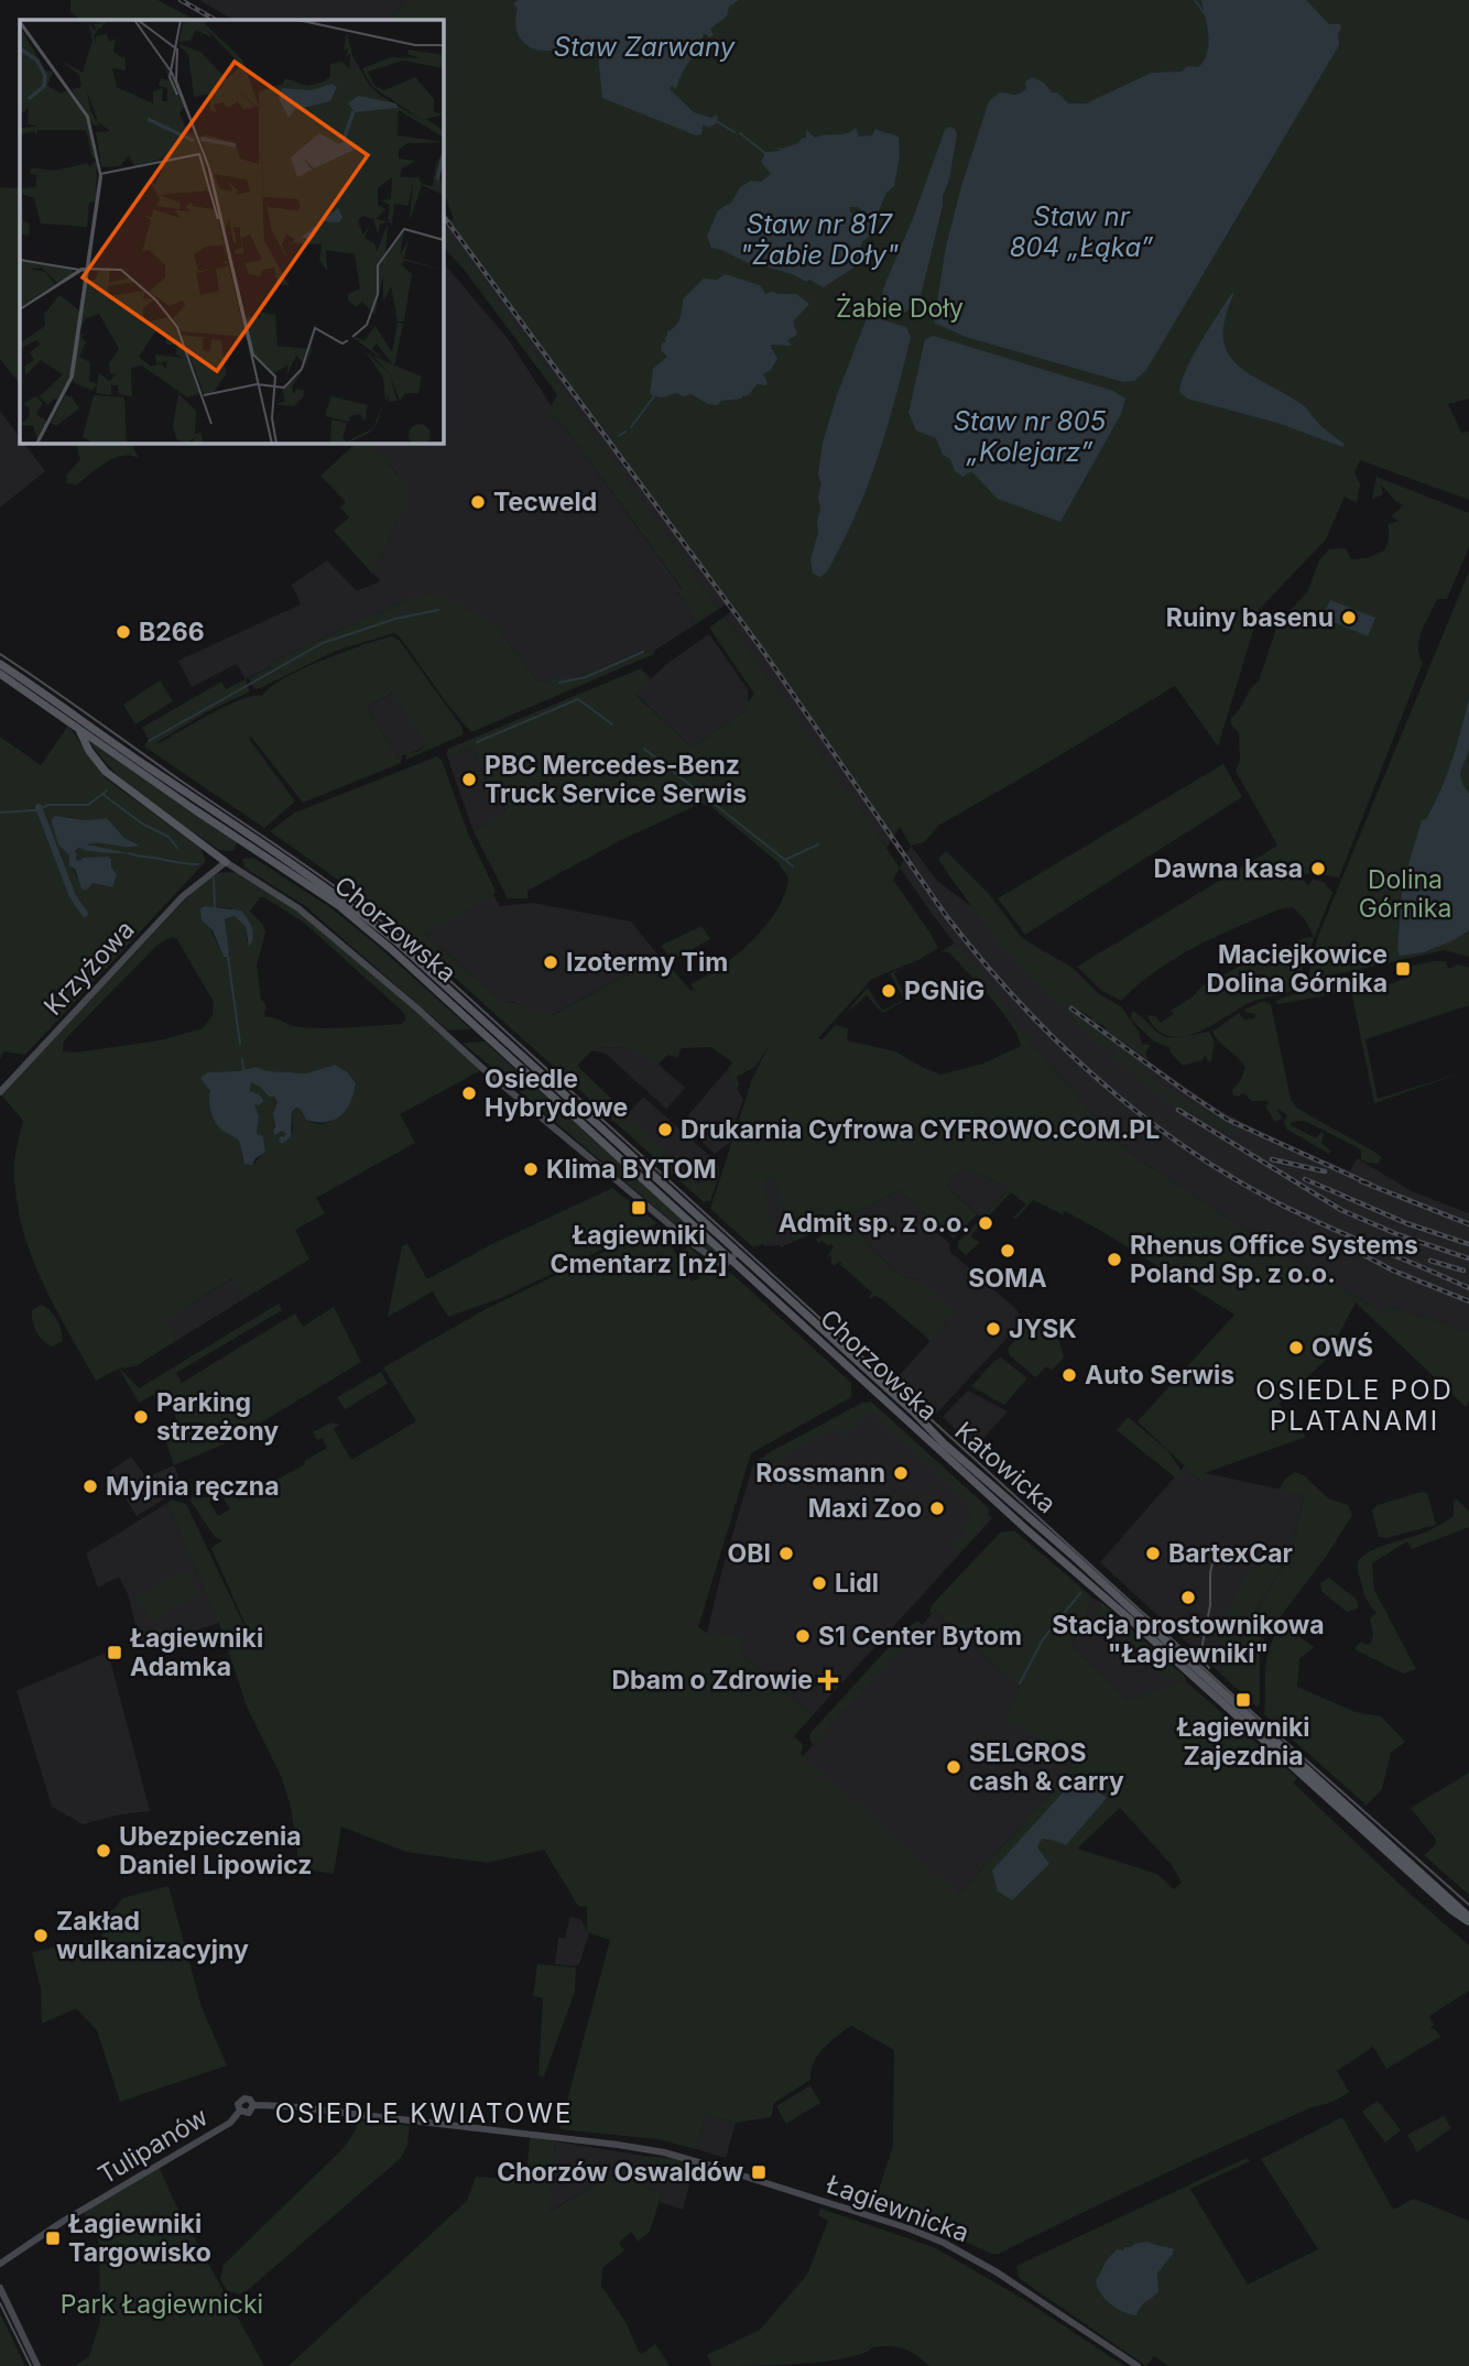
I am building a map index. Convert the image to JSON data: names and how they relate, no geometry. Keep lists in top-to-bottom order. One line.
{"streets":{"main road":["Chorzowska","Katowicka"],"street":["Krzyżowa","Tulipanów","Łagiewnicka"]},"crossings":[["Chorzowska","Krzyżowa"],["Chorzowska","Katowicka"],["Tulipanów","Łagiewnicka"]],"districts":["OSIEDLE POD PLATANAMI","OSIEDLE KWIATOWE"],"water":["Staw Zarwany","Staw nr 804 „Łąka”","Staw nr 817 \"Żabie Doły\"","Staw nr 805 „Kolejarz”"],"parks":["Żabie Doły","Dolina Górnika","Park Łagiewnicki"],"places":{"other":["Tecweld","Ruiny basenu","B266","PBC Mercedes-Benz Truck Service Serwis","Dawna kasa","Izotermy Tim","PGNiG","Osiedle Hybrydowe","Drukarnia Cyfrowa CYFROWO.COM.PL","Klima BYTOM","Admit sp. z o.o.","SOMA","Rhenus Office Systems Poland Sp. z o.o.","JYSK","OWŚ","Auto Serwis","Parking strzeżony","Rossmann","Myjnia ręczna","Maxi Zoo","OBI","BartexCar","Lidl","Stacja prostownikowa \"Łagiewniki\"","S1 Center Bytom","SELGROS cash & carry","Ubezpieczenia Daniel Lipowicz","Zakład wulkanizacyjny"],"transit":["Maciejkowice Dolina Górnika","Łagiewniki Cmentarz [nż]","Łagiewniki Adamka","Łagiewniki Zajezdnia","Chorzów Oswaldów","Łagiewniki Targowisko"],"health":["Dbam o Zdrowie"]}}
